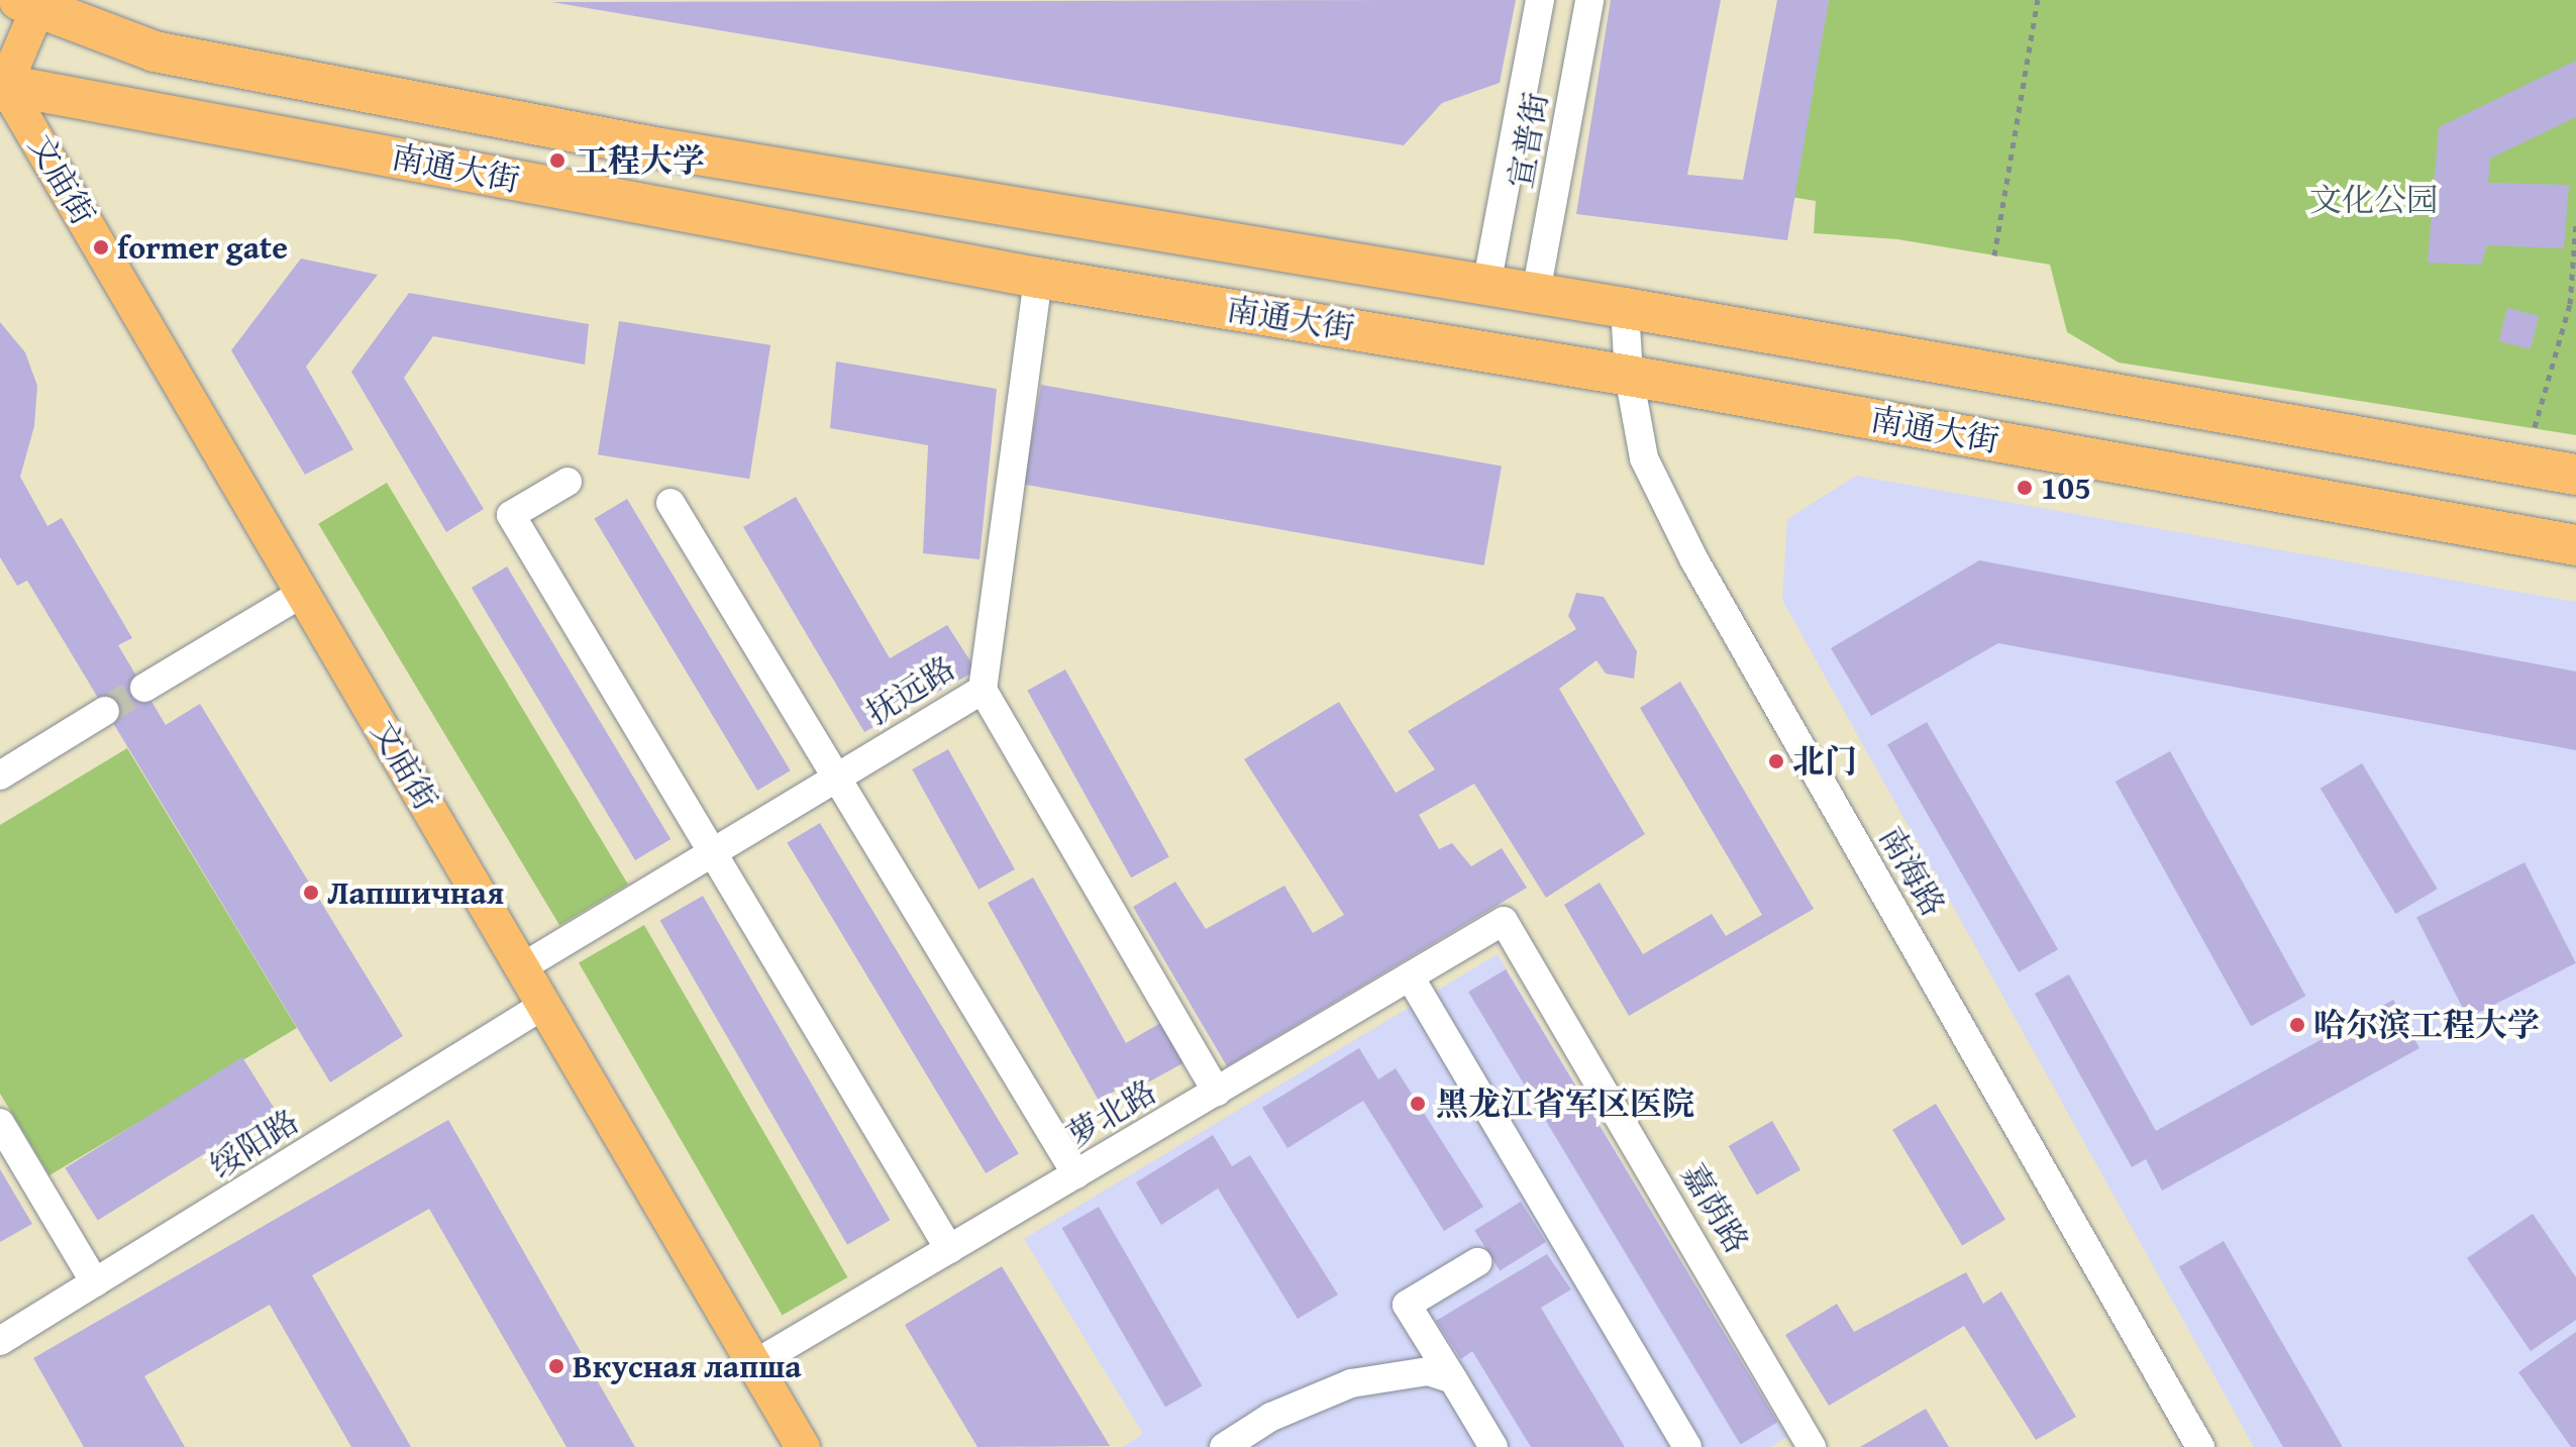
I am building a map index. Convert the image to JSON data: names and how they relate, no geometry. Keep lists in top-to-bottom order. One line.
{"streets":{"highway":["南通大街"],"main road":["文庙街"],"street":["宣普街","抚远路","南海路","萝北路","绥阳路","嘉荫路"]},"crossings":[["宣普街","南通大街"],["南通大街","文庙街"],["南通大街","抚远路"],["南通大街","南海路"],["文庙街","抚远路"],["文庙街","萝北路"],["文庙街","绥阳路"],["萝北路","嘉荫路"]],"parks":["文化公园"],"places":["工程大学","former gate","105","北门","Лапшичная","哈尔滨工程大学","黑龙江省军区医院","Вкусная лапша"]}
